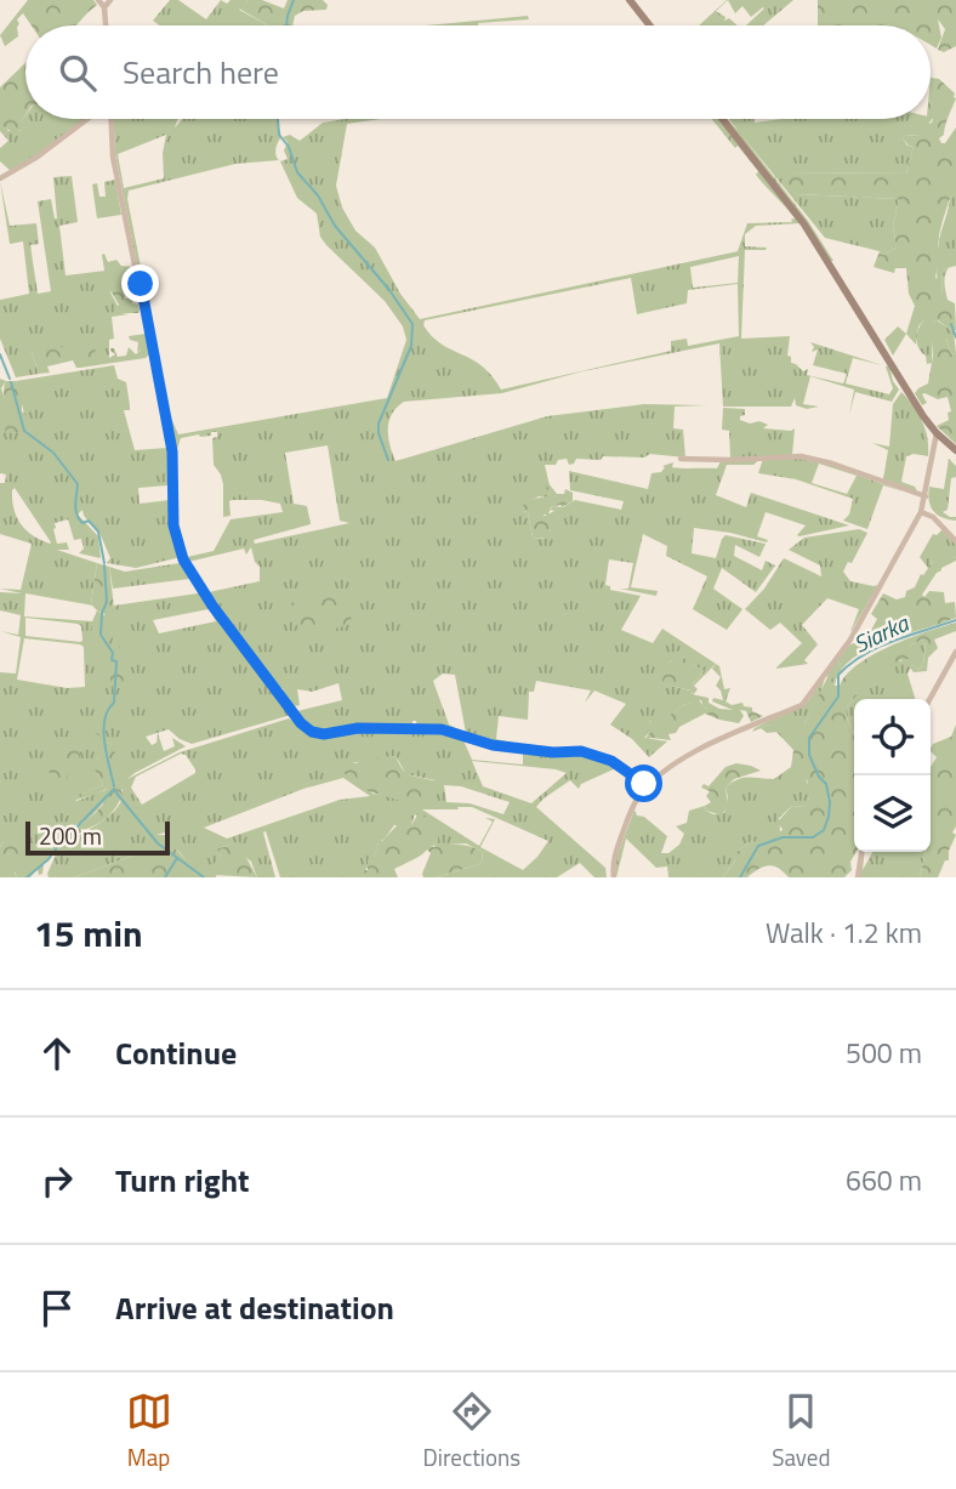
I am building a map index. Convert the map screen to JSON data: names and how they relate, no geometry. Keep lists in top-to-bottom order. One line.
{"water":["Siarka"],"scale_bar":"200 m","page":{"search":"Search here","scale":"200 m","heading":["15 min","Walk · 1.2 km"],"list":[["Continue","500 m"],["Turn right","660 m"],"Arrive at destination"],"nav":["Map","Directions","Saved"]}}
